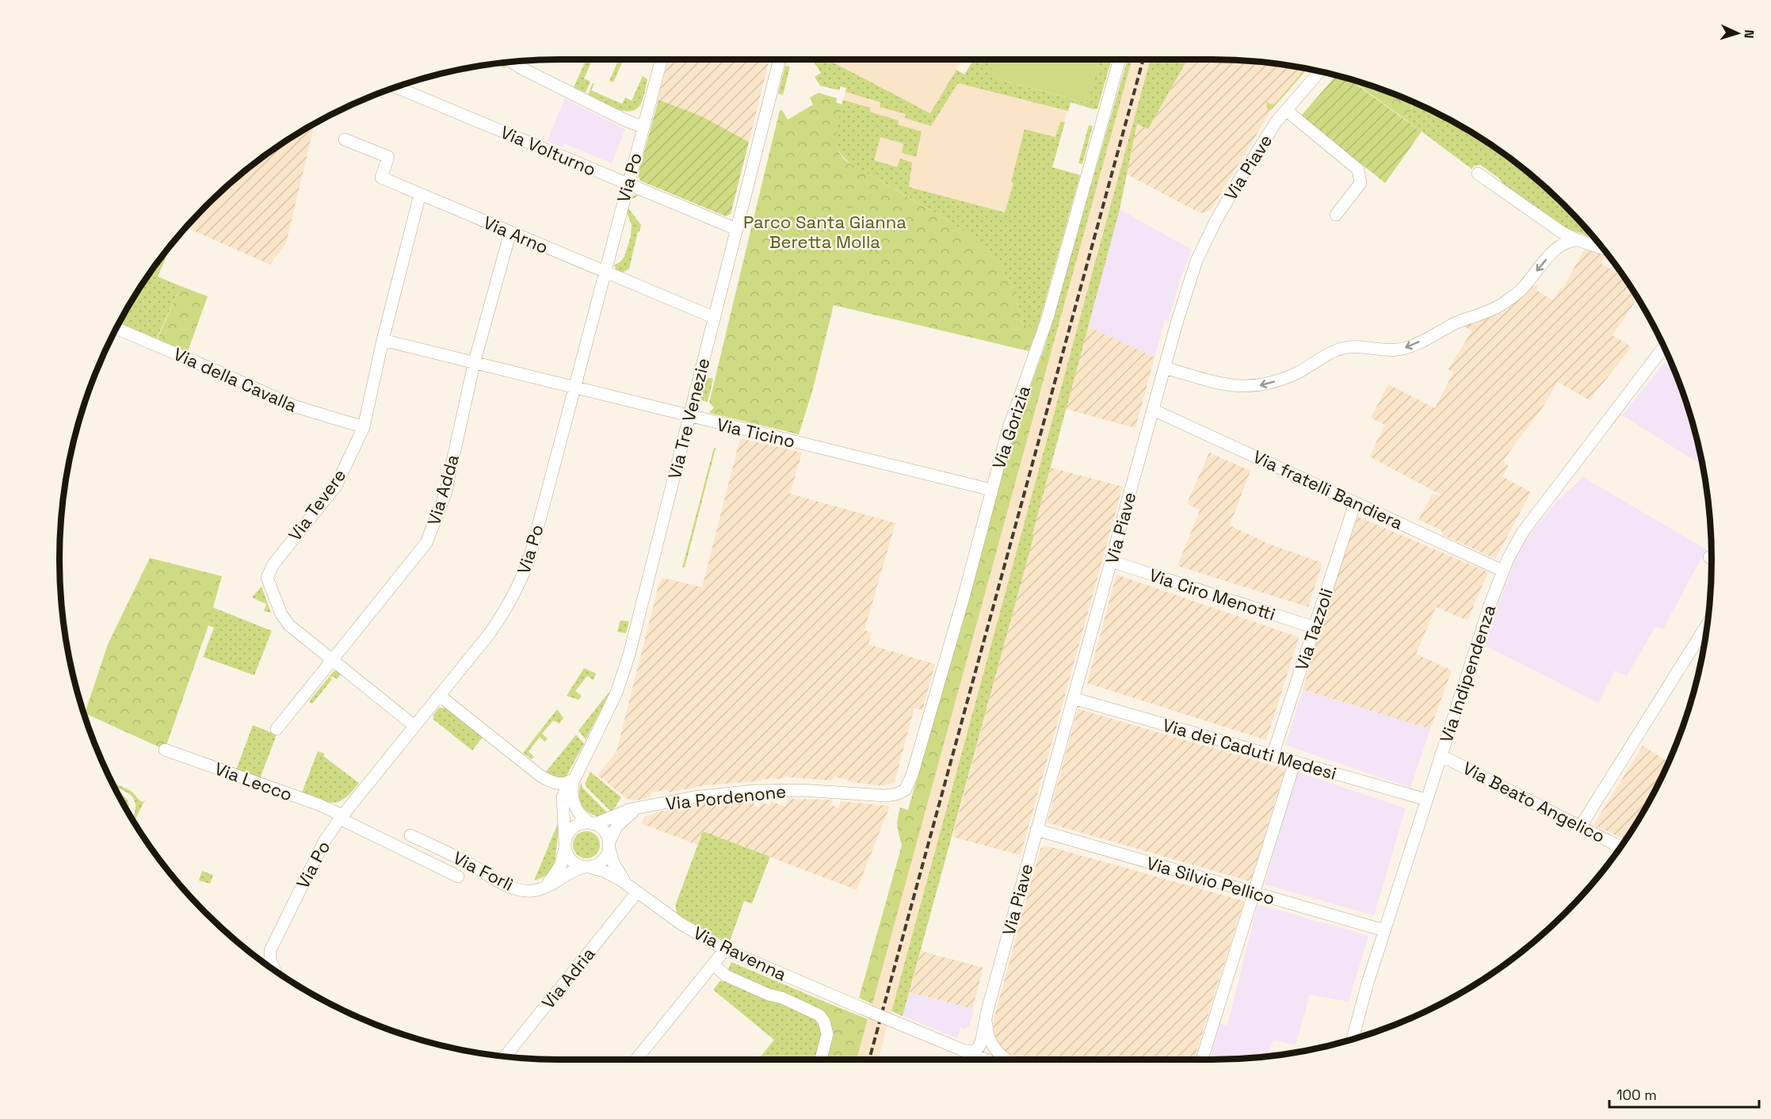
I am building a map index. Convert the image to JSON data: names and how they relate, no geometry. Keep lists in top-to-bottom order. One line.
{"streets":{"street":["Via Volturno","Via Piave","Via Po","Via Arno","Via della Cavalla","Via Tre Venezie","Via Gorizia","Via Ticino","Via Adda","Via fratelli Bandiera","Via Tevere","Via Ciro Menotti","Via Tazzoli","Via Indipendenza","Via dei Caduti Medesi","Via Lecco","Via Pordenone","Via Beato Angelico","Via Forlì","Via Silvio Pellico","Via Ravenna","Via Adria"]},"crossings":[["Via Volturno","Via Po"],["Via Volturno","Via Tre Venezie"],["Via Piave","Via fratelli Bandiera"],["Via Piave","Via Ciro Menotti"],["Via Piave","Via dei Caduti Medesi"],["Via Piave","Via Silvio Pellico"],["Via Po","Via Arno"],["Via Po","Via Ticino"],["Via Po","Via Tevere"],["Via Po","Via Lecco"],["Via Po","Via Forlì"],["Via Arno","Via Tre Venezie"],["Via Arno","Via Adda"],["Via Arno","Via Tevere"],["Via della Cavalla","Via Tevere"],["Via Tre Venezie","Via Ticino"],["Via Tre Venezie","Via Pordenone"],["Via Tre Venezie","Via Forlì"],["Via Tre Venezie","Via Ravenna"],["Via Gorizia","Via Ticino"],["Via Gorizia","Via Pordenone"],["Via Ticino","Via Adda"],["Via Ticino","Via Tevere"],["Via Adda","Via Tevere"],["Via fratelli Bandiera","Via Tazzoli"],["Via fratelli Bandiera","Via Indipendenza"],["Via Ciro Menotti","Via Tazzoli"],["Via Tazzoli","Via dei Caduti Medesi"],["Via Indipendenza","Via dei Caduti Medesi"],["Via Indipendenza","Via Beato Angelico"],["Via Indipendenza","Via Silvio Pellico"],["Via Lecco","Via Forlì"],["Via Pordenone","Via Forlì"],["Via Pordenone","Via Ravenna"],["Via Forlì","Via Ravenna"],["Via Ravenna","Via Adria"]],"parks":["Parco Santa Gianna Beretta Molla"],"scale_bar":"100 m","north":"right"}
